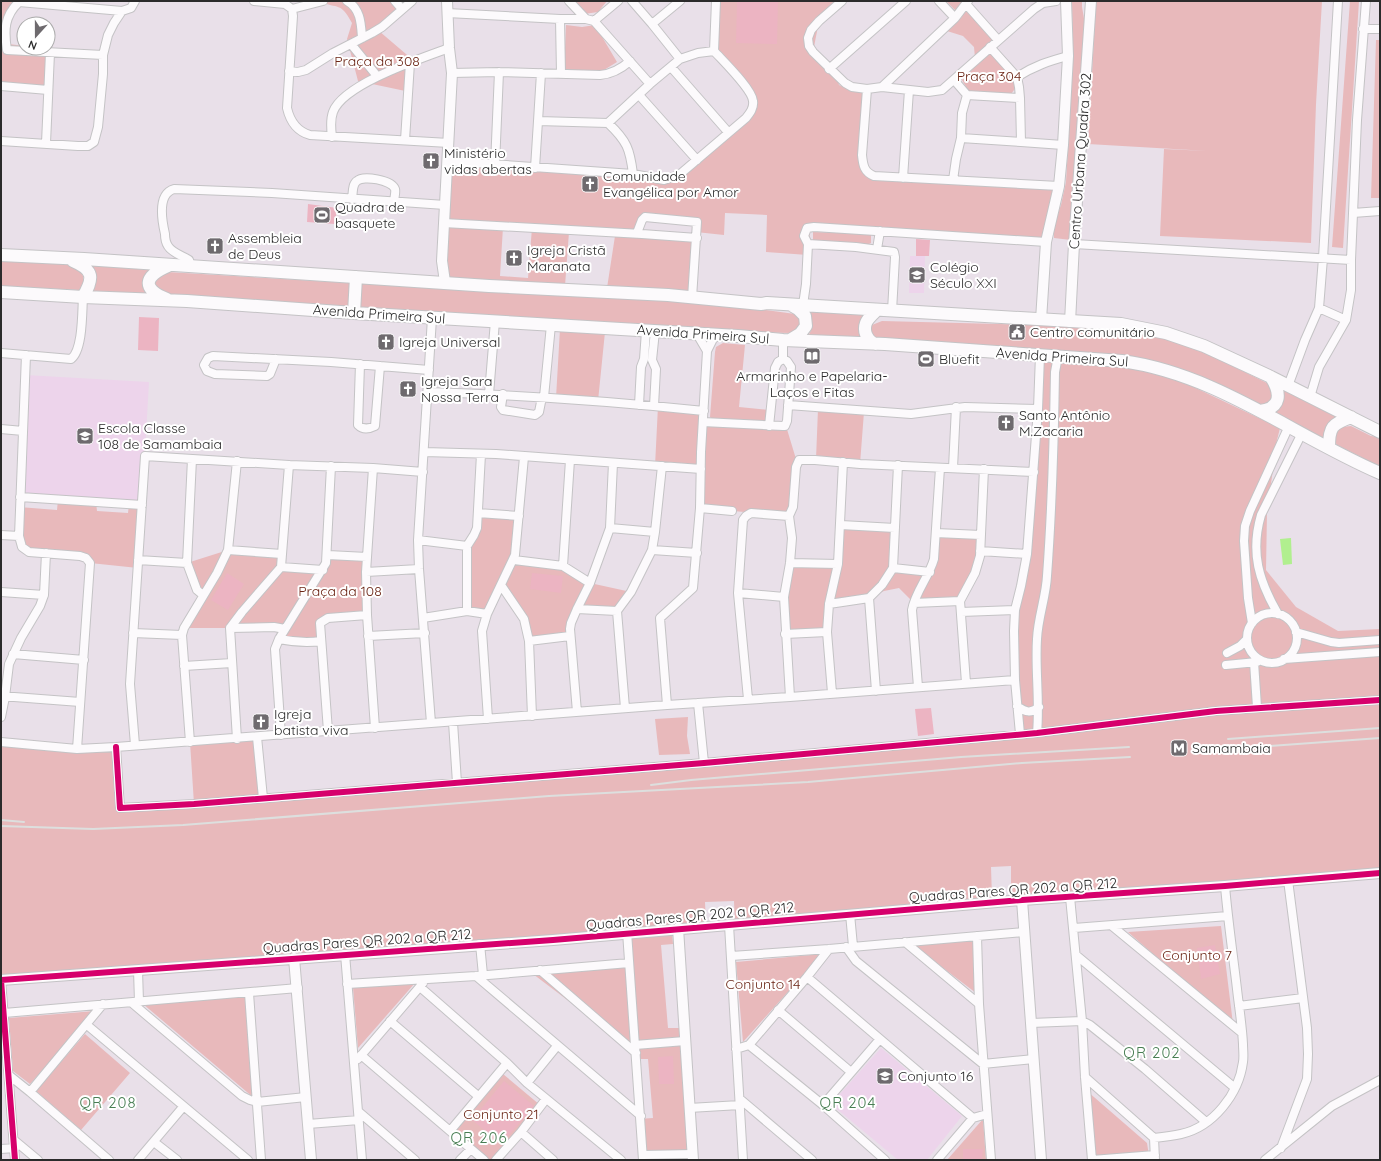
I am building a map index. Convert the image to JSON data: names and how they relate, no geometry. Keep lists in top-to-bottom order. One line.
{"streets":{"main road":["Avenida Primeira Sul"],"street":["Centro Urbana Quadra 302","Quadras Pares QR 202 a QR 212"]},"districts":["QR 202","QR 208","QR 204","QR 206"],"parks":["Praça da 308","Praça 304","Praça da 108","Conjunto 7","Conjunto 14","Conjunto 21"],"places":{"church":["Ministério vidas abertas","Comunidade Evangélica por Amor","Assembleia de Deus","Igreja Cristã Maranata","Igreja Universal","Igreja Sara Nossa Terra","Santo Antônio M.Zacaria","Igreja batista viva"],"sports":["Quadra de basquete","Bluefit"],"school or university":["Colégio Século XXI","Escola Classe 108 de Samambaia","Conjunto 16"],"public building":["Centro comunitário"],"library":["Armarinho e Papelaria- Laços e Fitas"],"metro station":["Samambaia"]},"north":"bottom"}
